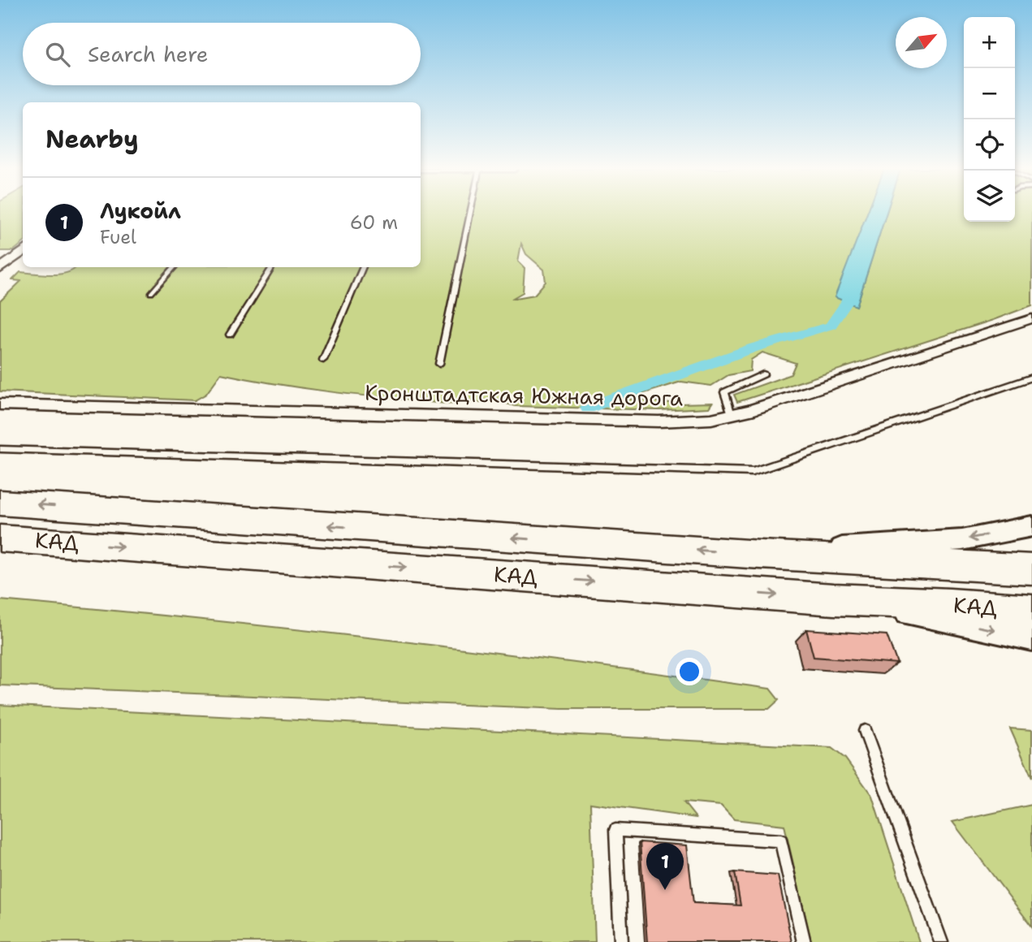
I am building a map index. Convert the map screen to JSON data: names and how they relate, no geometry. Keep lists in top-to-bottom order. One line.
{"streets":{"highway":["КАД"],"street":["Кронштадтская Южная дорога"]},"north":"top right","page":{"map_buttons":["+","−"],"search":"Search here","heading":"Nearby","list":[{"mark":"1","name":"Лукойл","note":"Fuel","value":"60 m"}],"pins":"1"}}
